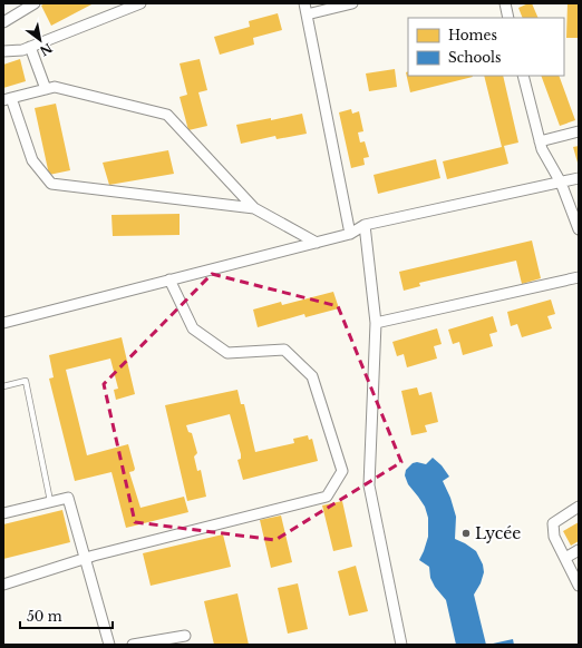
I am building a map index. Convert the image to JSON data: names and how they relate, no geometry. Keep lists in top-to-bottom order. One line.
{"places":["Lycée"],"legend":["Homes","Schools"],"scale_bar":"50 m","north":"bottom right"}
